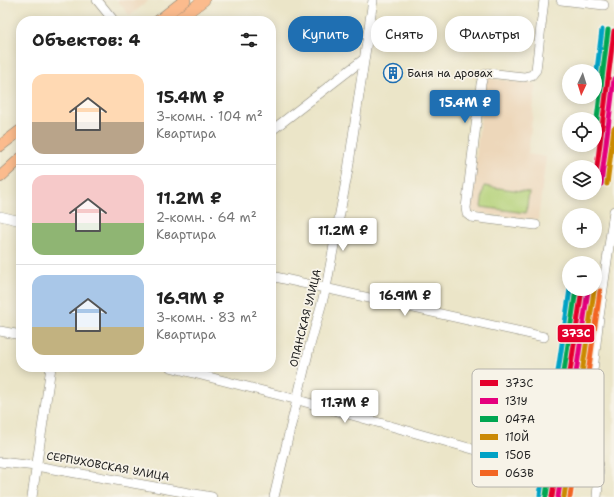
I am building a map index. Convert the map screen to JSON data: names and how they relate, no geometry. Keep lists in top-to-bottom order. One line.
{"streets":{"street":["ОПАНСКАЯ УЛИЦА","СЕРПУХОВСКАЯ УЛИЦА"]},"places":{"building":["Баня на дровах"]},"lines":["transit line 047А","transit line 150Б","transit line 373C","transit line 131У","transit line 110Й","transit line 063В"],"legend":["373C","131У","047А","110Й","150Б","063В"],"north":"bottom","page":{"chip":["Купить","Снять","Фильтры"],"heading":"Объектов: 4","map_buttons":["+","−"],"list":[{"name":"15.4M ₽","note":"3-комн. · 104 m² · Квартира"},{"name":"11.2M ₽","note":"2-комн. · 64 m² · Квартира"},{"name":"16.9M ₽","note":"3-комн. · 83 m² · Квартира"}],"price":["15.4M ₽","11.2M ₽","16.9M ₽","11.7M ₽"]}}
